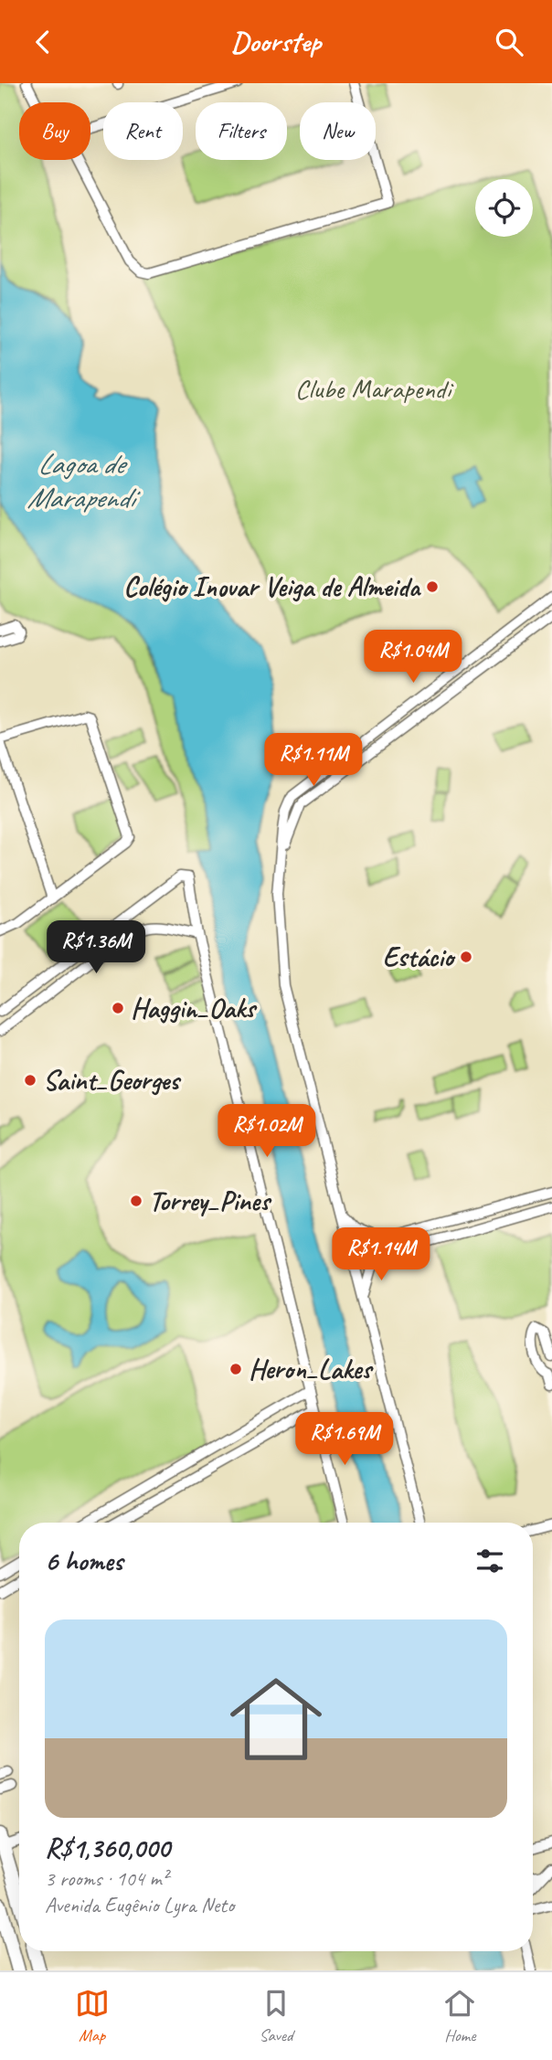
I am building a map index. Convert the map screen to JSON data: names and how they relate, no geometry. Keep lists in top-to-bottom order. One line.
{"water":["Lagoa de Marapendi"],"parks":["Clube Marapendi"],"places":["Colégio Inovar Veiga de Almeida","Estácio","Haggin_Oaks","Saint_Georges","Torrey_Pines","Heron_Lakes"],"page":{"header":"Doorstep","chip":["Buy","Rent","Filters","New"],"price":["R$1.04M","R$1.11M","R$1.36M","R$1.02M","R$1.14M","R$1.69M"],"heading":"6 homes","list":[{"name":"R$1,360,000","note":"3 rooms · 104 m² · Avenida Eugênio Lyra Neto"}],"tabs":["Map","Saved","Home"]}}
